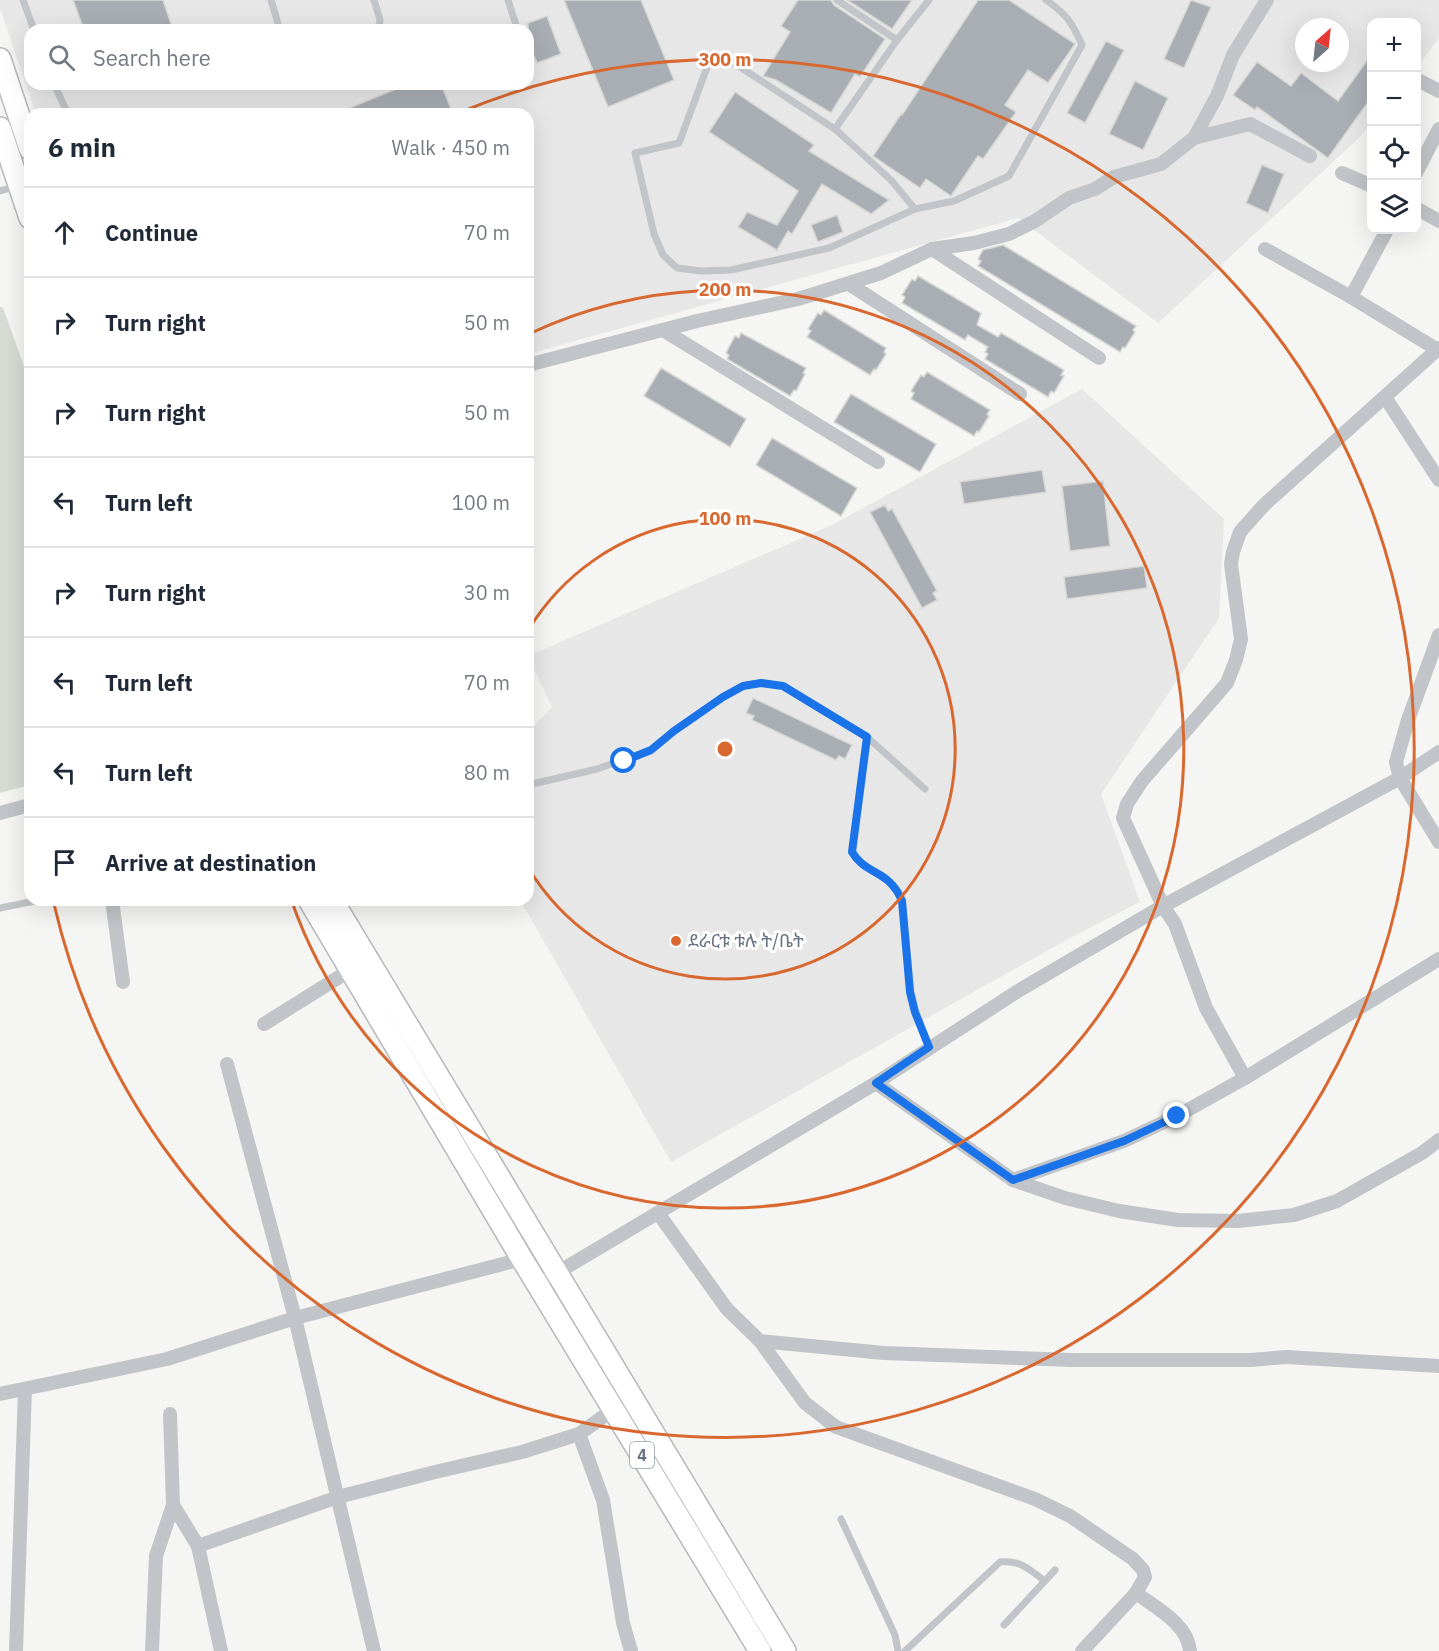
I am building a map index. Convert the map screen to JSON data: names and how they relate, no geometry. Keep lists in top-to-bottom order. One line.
{"streets":{"main road":["4"]},"places":["ደራርቱ ቱሉ ት/ቤት"],"north":"top right","page":{"map_buttons":["+","−"],"search":"Search here","heading":["6 min","Walk · 450 m"],"list":[["Continue","70 m"],["Turn right","50 m"],["Turn right","50 m"],["Turn left","100 m"],["Turn right","30 m"],["Turn left","70 m"],["Turn left","80 m"],"Arrive at destination"]},"rings":["300 m","200 m","100 m"]}
